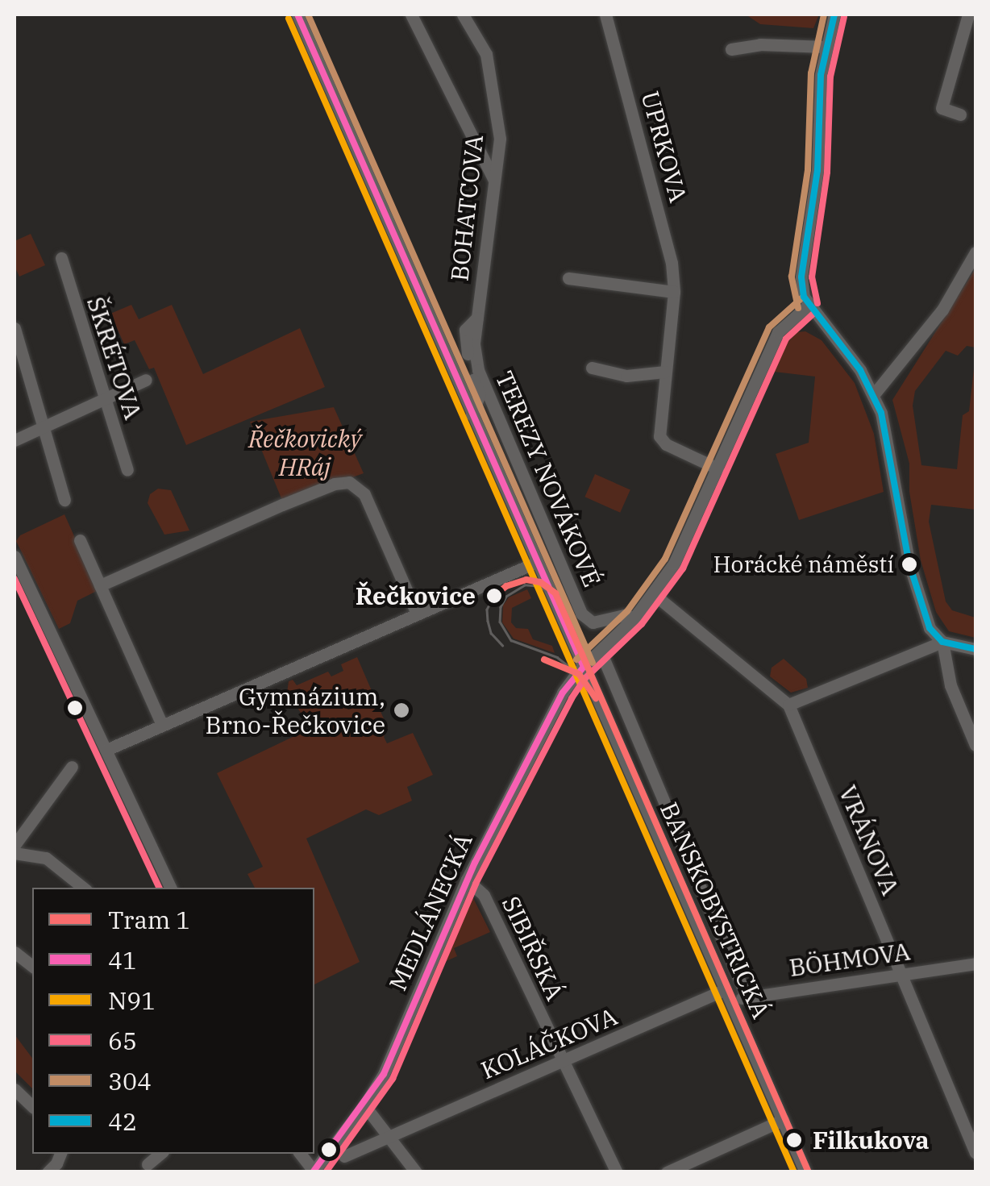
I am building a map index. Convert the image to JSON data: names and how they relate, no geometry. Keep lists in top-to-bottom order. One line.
{"streets":{"street":["UPRKOVA","BOHATCOVA","ŠKRÉTOVA","TEREZY NOVÁKOVÉ","VRÁNOVA","BANSKOBYSTRICKÁ","MEDLÁNECKÁ","SIBIŘSKÁ","BÖHMOVA","KOLÁČKOVA"]},"crossings":[["UPRKOVA","MEDLÁNECKÁ"],["BOHATCOVA","TEREZY NOVÁKOVÉ"],["TEREZY NOVÁKOVÉ","BANSKOBYSTRICKÁ"],["TEREZY NOVÁKOVÉ","MEDLÁNECKÁ"],["VRÁNOVA","MEDLÁNECKÁ"],["VRÁNOVA","BÖHMOVA"],["BANSKOBYSTRICKÁ","MEDLÁNECKÁ"],["BANSKOBYSTRICKÁ","BÖHMOVA"],["BANSKOBYSTRICKÁ","KOLÁČKOVA"],["MEDLÁNECKÁ","SIBIŘSKÁ"],["SIBIŘSKÁ","KOLÁČKOVA"]],"parks":["Řečkovický HRáj"],"places":["Horácké náměstí","Řečkovice","Gymnázium, Brno-Řečkovice","Filkukova"],"lines":["transit line 41","transit line 304","transit line 42","transit line 65","transit line N91","tram line 1"],"legend":["Tram 1","41","N91","65","304","42"]}
